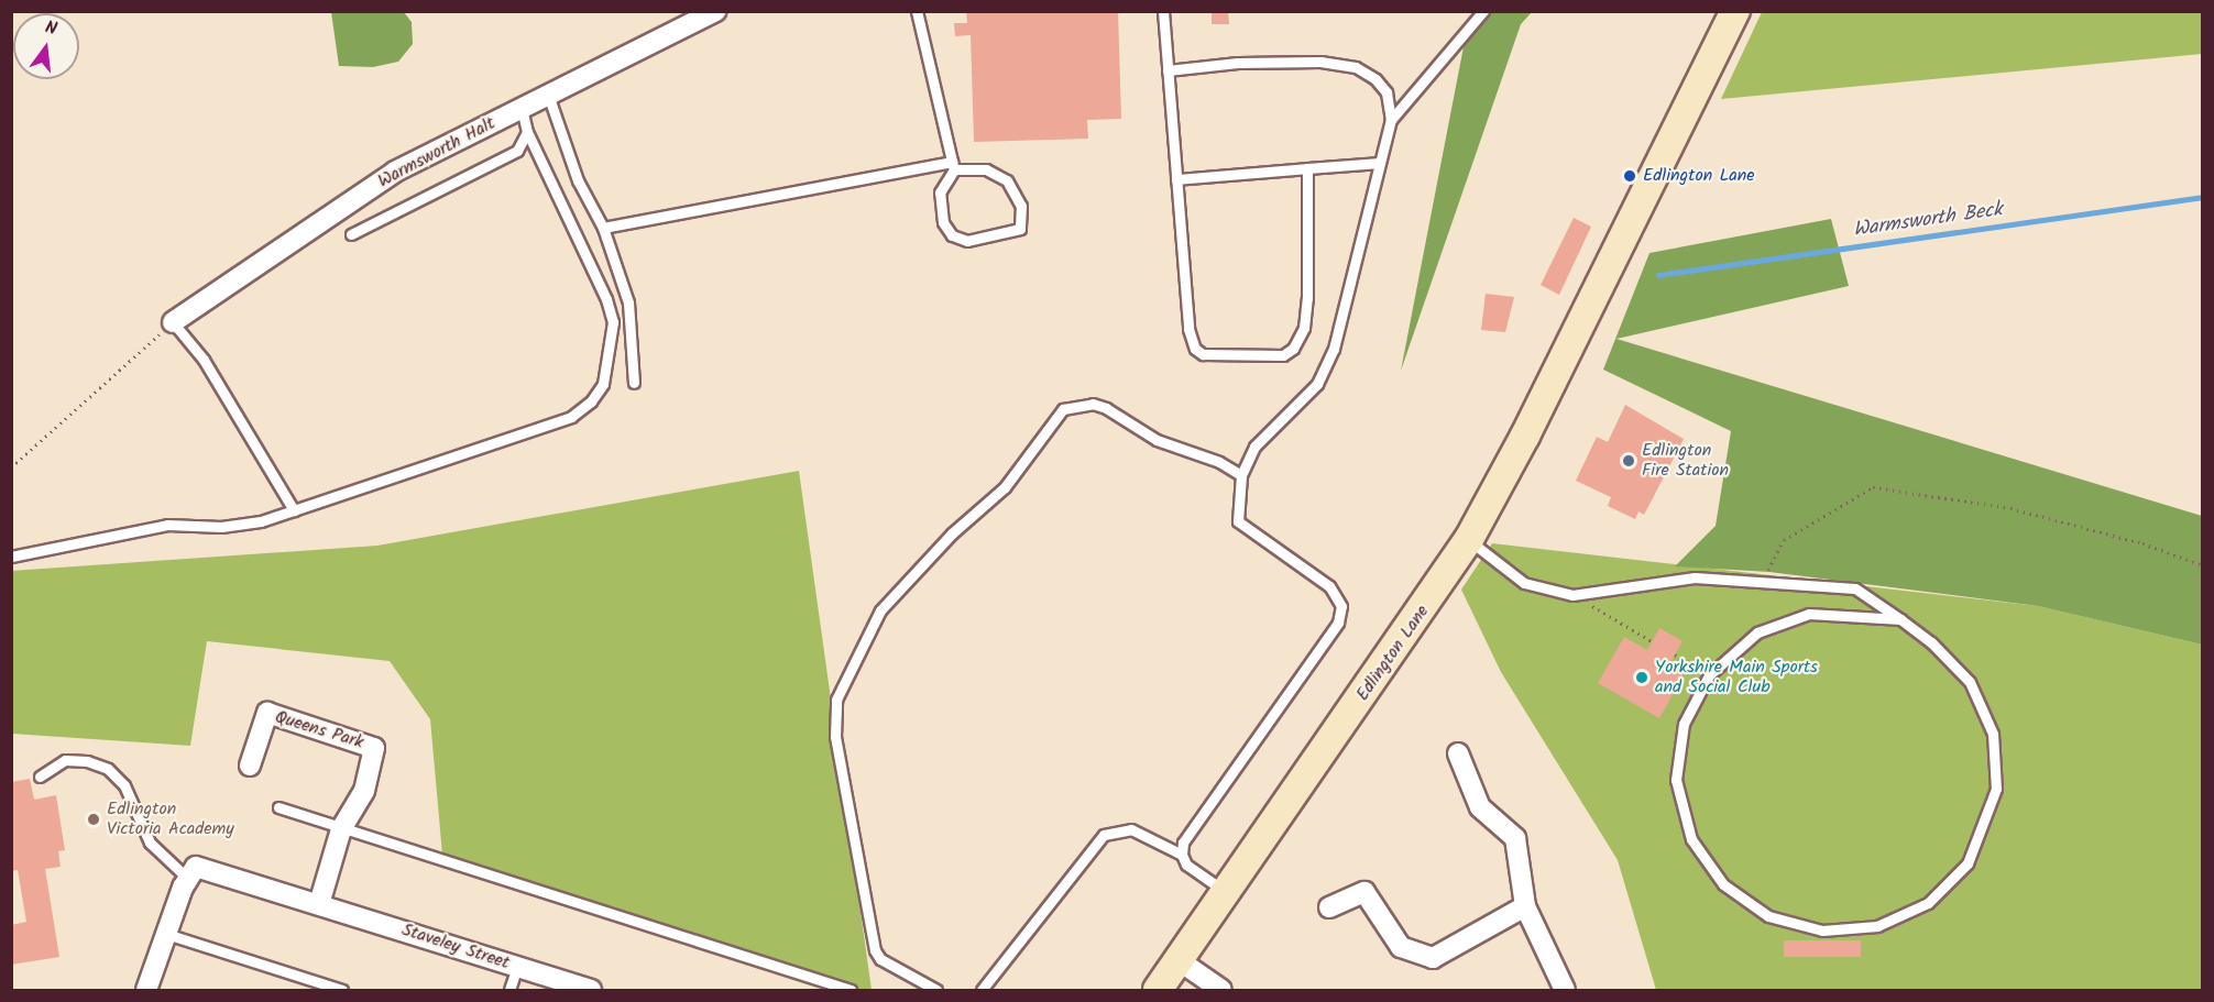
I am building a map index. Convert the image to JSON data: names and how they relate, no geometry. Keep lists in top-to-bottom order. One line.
{"streets":{"main road":["Edlington Lane"],"street":["Warmsworth Halt","Queens Park","Staveley Street"]},"water":["Warmsworth Beck"],"places":["Edlington Lane","Edlington Fire Station","Yorkshire Main Sports and Social Club","Edlington Victoria Academy"],"north":"top"}
